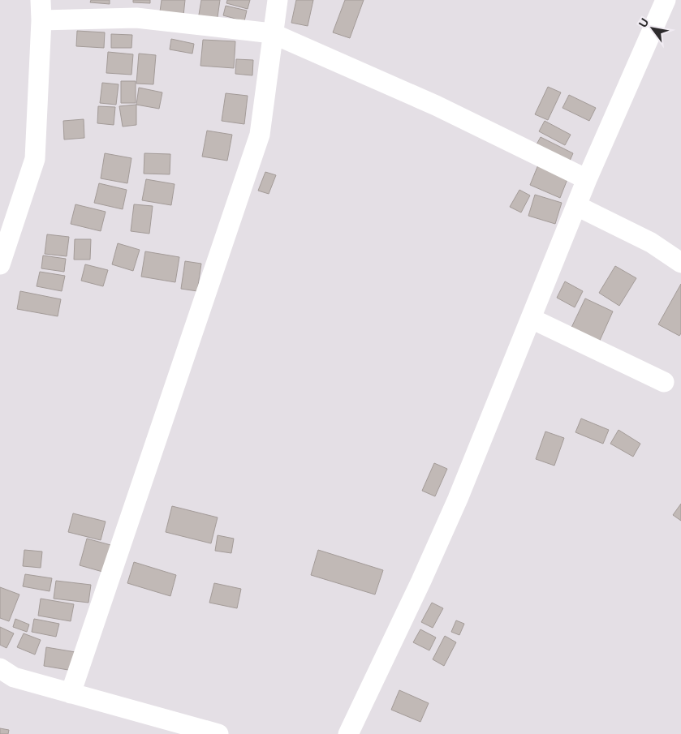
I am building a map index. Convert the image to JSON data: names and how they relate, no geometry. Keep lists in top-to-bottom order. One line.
{"north":"top left"}
